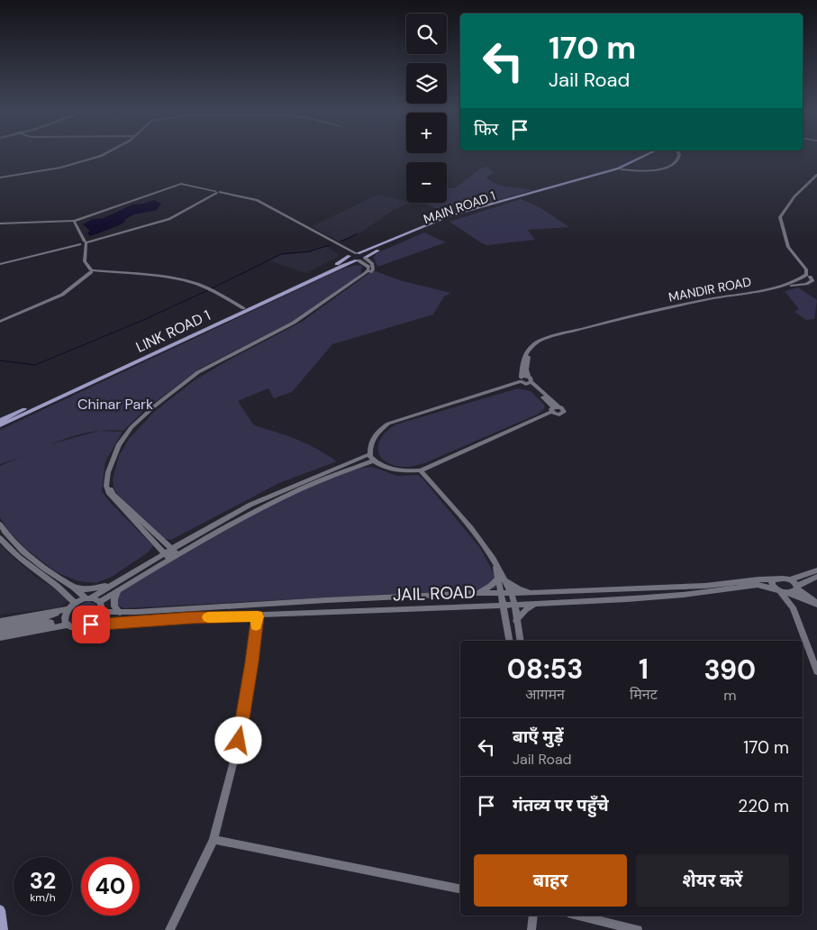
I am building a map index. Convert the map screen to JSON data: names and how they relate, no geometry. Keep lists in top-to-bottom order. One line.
{"streets":{"main road":["MAIN ROAD 1","LINK ROAD 1"],"street":["MANDIR ROAD","JAIL ROAD"]},"crossings":[["MAIN ROAD 1","LINK ROAD 1"]],"parks":["Chinar Park"],"page":{"map_buttons":["+","−"],"turn":["170 m","Jail Road"],"then":"फिर","eta":["08:53","आगमन","1","मिनट","390","m"],"list":[{"name":"बाएँ मुड़ें","note":"Jail Road","value":"170 m"},{"name":"गंतव्य पर पहुँचे","value":"220 m"}],"buttons":["बाहर","शेयर करें"],"speed":"32 km/h","limit":"40"}}
